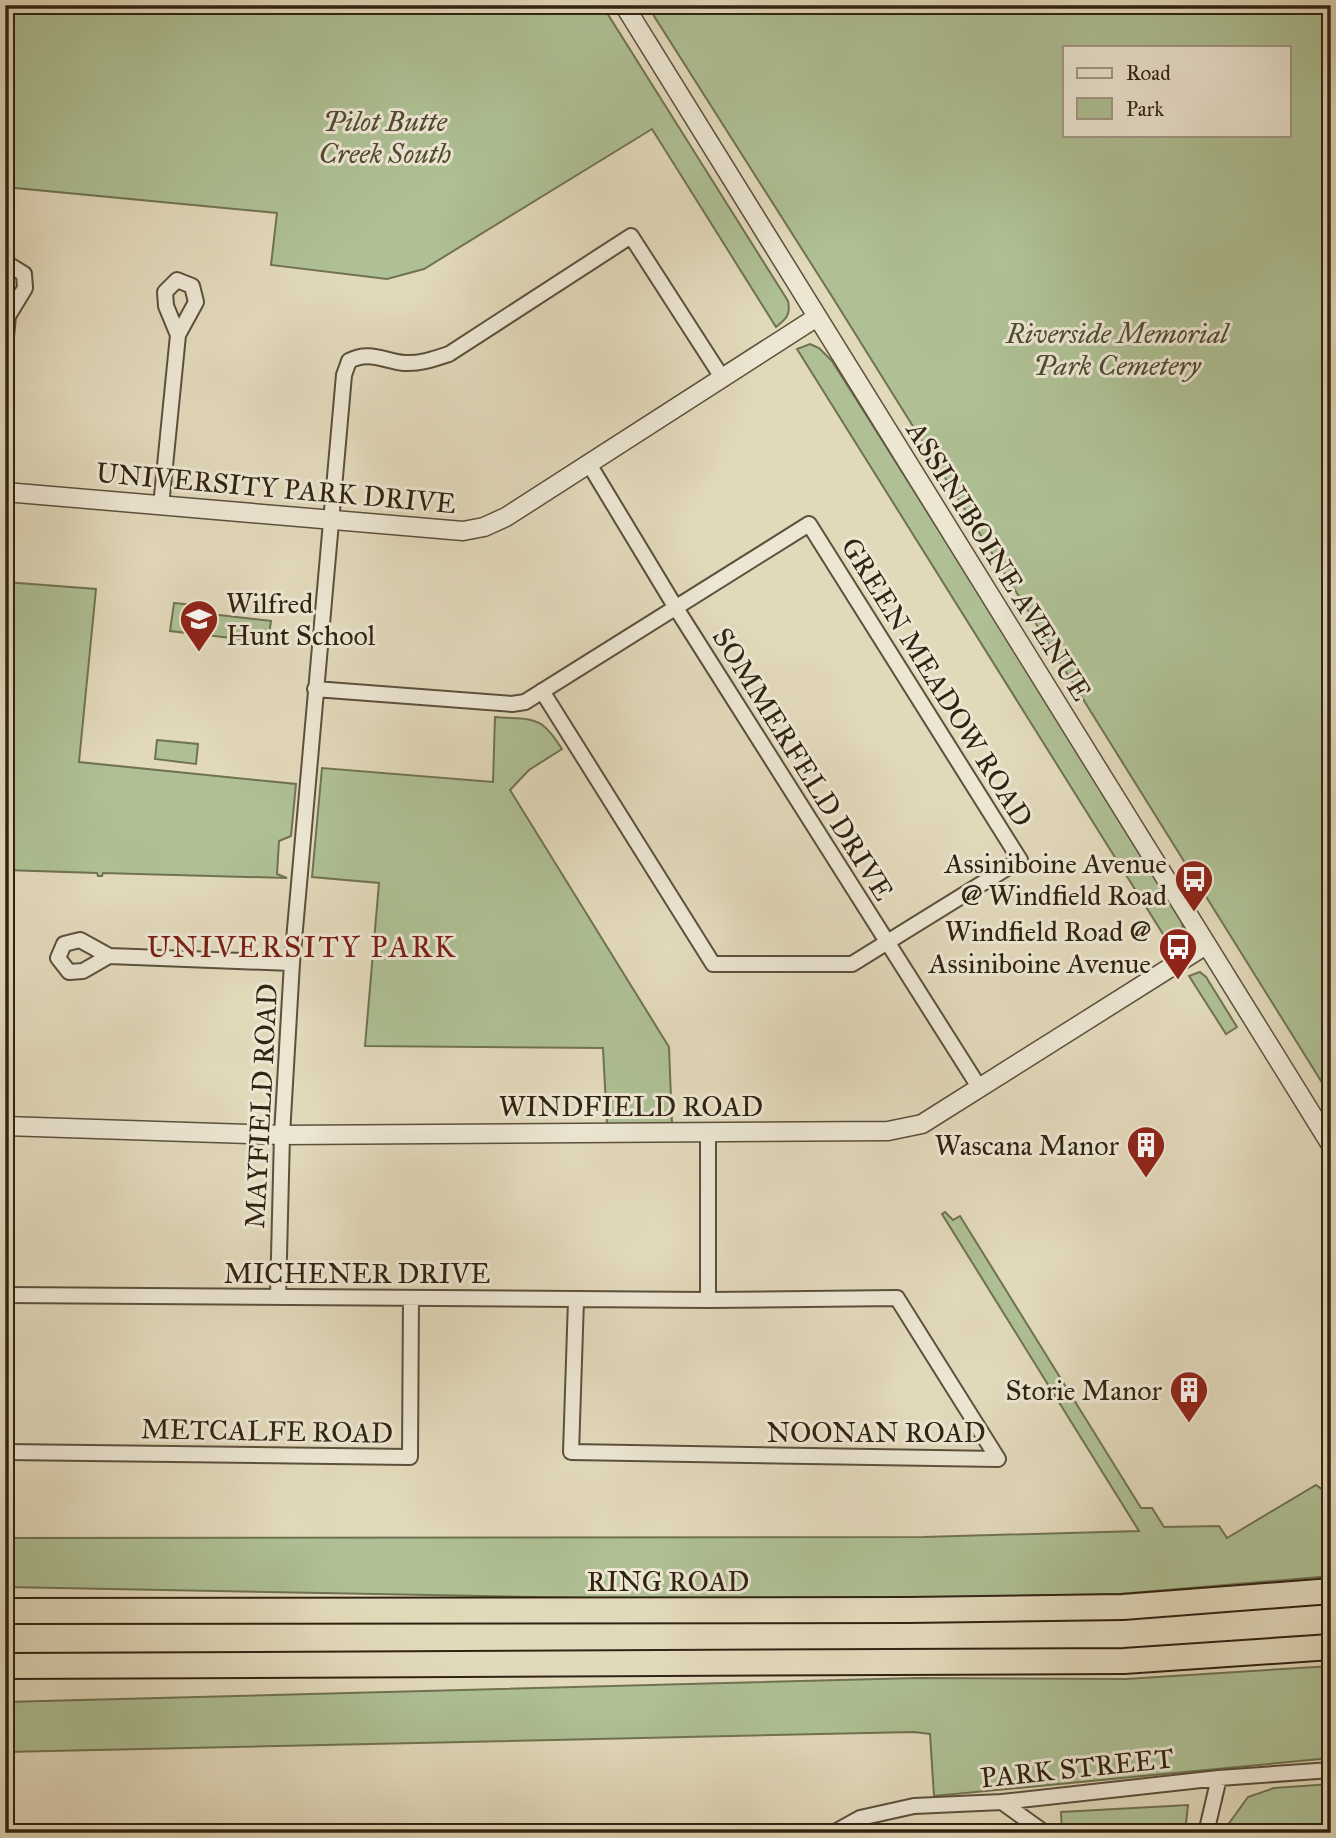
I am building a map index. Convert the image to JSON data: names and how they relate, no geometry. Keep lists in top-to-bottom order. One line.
{"streets":{"highway":["RING ROAD"],"street":["UNIVERSITY PARK DRIVE","ASSINIBOINE AVENUE","GREEN MEADOW ROAD","SOMMERFELD DRIVE","MAYFIELD ROAD","WINDFIELD ROAD","MICHENER DRIVE","METCALFE ROAD","NOONAN ROAD","PARK STREET"]},"crossings":[["UNIVERSITY PARK DRIVE","ASSINIBOINE AVENUE"],["UNIVERSITY PARK DRIVE","SOMMERFELD DRIVE"],["UNIVERSITY PARK DRIVE","MAYFIELD ROAD"],["ASSINIBOINE AVENUE","WINDFIELD ROAD"],["GREEN MEADOW ROAD","SOMMERFELD DRIVE"],["GREEN MEADOW ROAD","MAYFIELD ROAD"],["SOMMERFELD DRIVE","WINDFIELD ROAD"],["MAYFIELD ROAD","WINDFIELD ROAD"],["MAYFIELD ROAD","MICHENER DRIVE"],["MICHENER DRIVE","METCALFE ROAD"],["MICHENER DRIVE","NOONAN ROAD"]],"districts":["UNIVERSITY PARK"],"parks":["Pilot Butte Creek South","Riverside Memorial Park Cemetery"],"places":{"school or university":["Wilfred Hunt School"],"bus stop":["Assiniboine Avenue @ Windfield Road","Windfield Road @ Assiniboine Avenue"],"building":["Wascana Manor","Storie Manor"]},"legend":["Road","Park"]}
